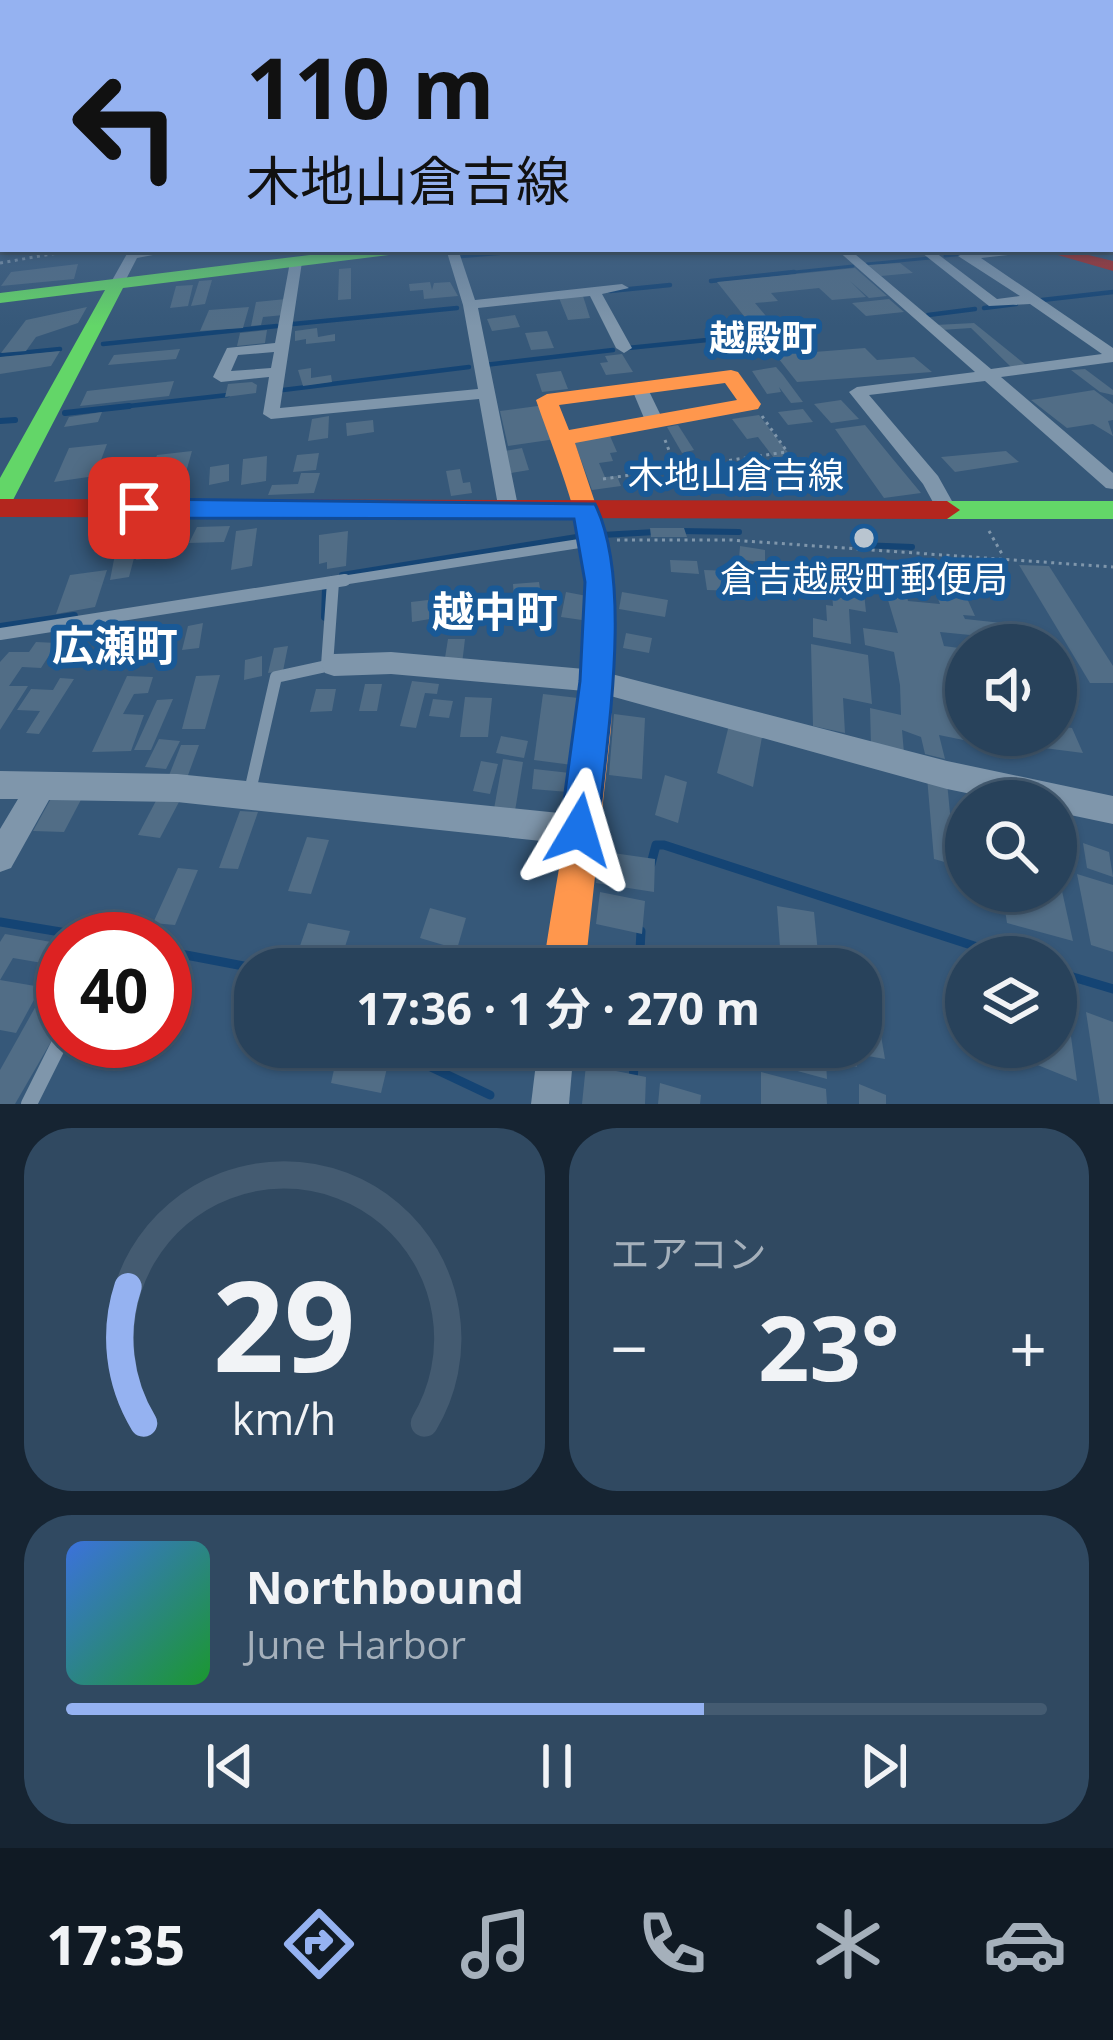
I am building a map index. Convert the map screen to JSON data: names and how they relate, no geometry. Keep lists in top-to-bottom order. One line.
{"streets":{"main road":["木地山倉吉線"]},"districts":["越殿町","越中町","広瀬町"],"places":["倉吉越殿町郵便局"],"page":{"turn":["110 m","木地山倉吉線"],"limit":"40","trip":"17:36 · 1 分 · 270 m","tile":"エアコン","heat":["−","23°","+"],"song":["Northbound","June Harbor"],"tabs":"17:35","gauge":["29","km/h"]}}
